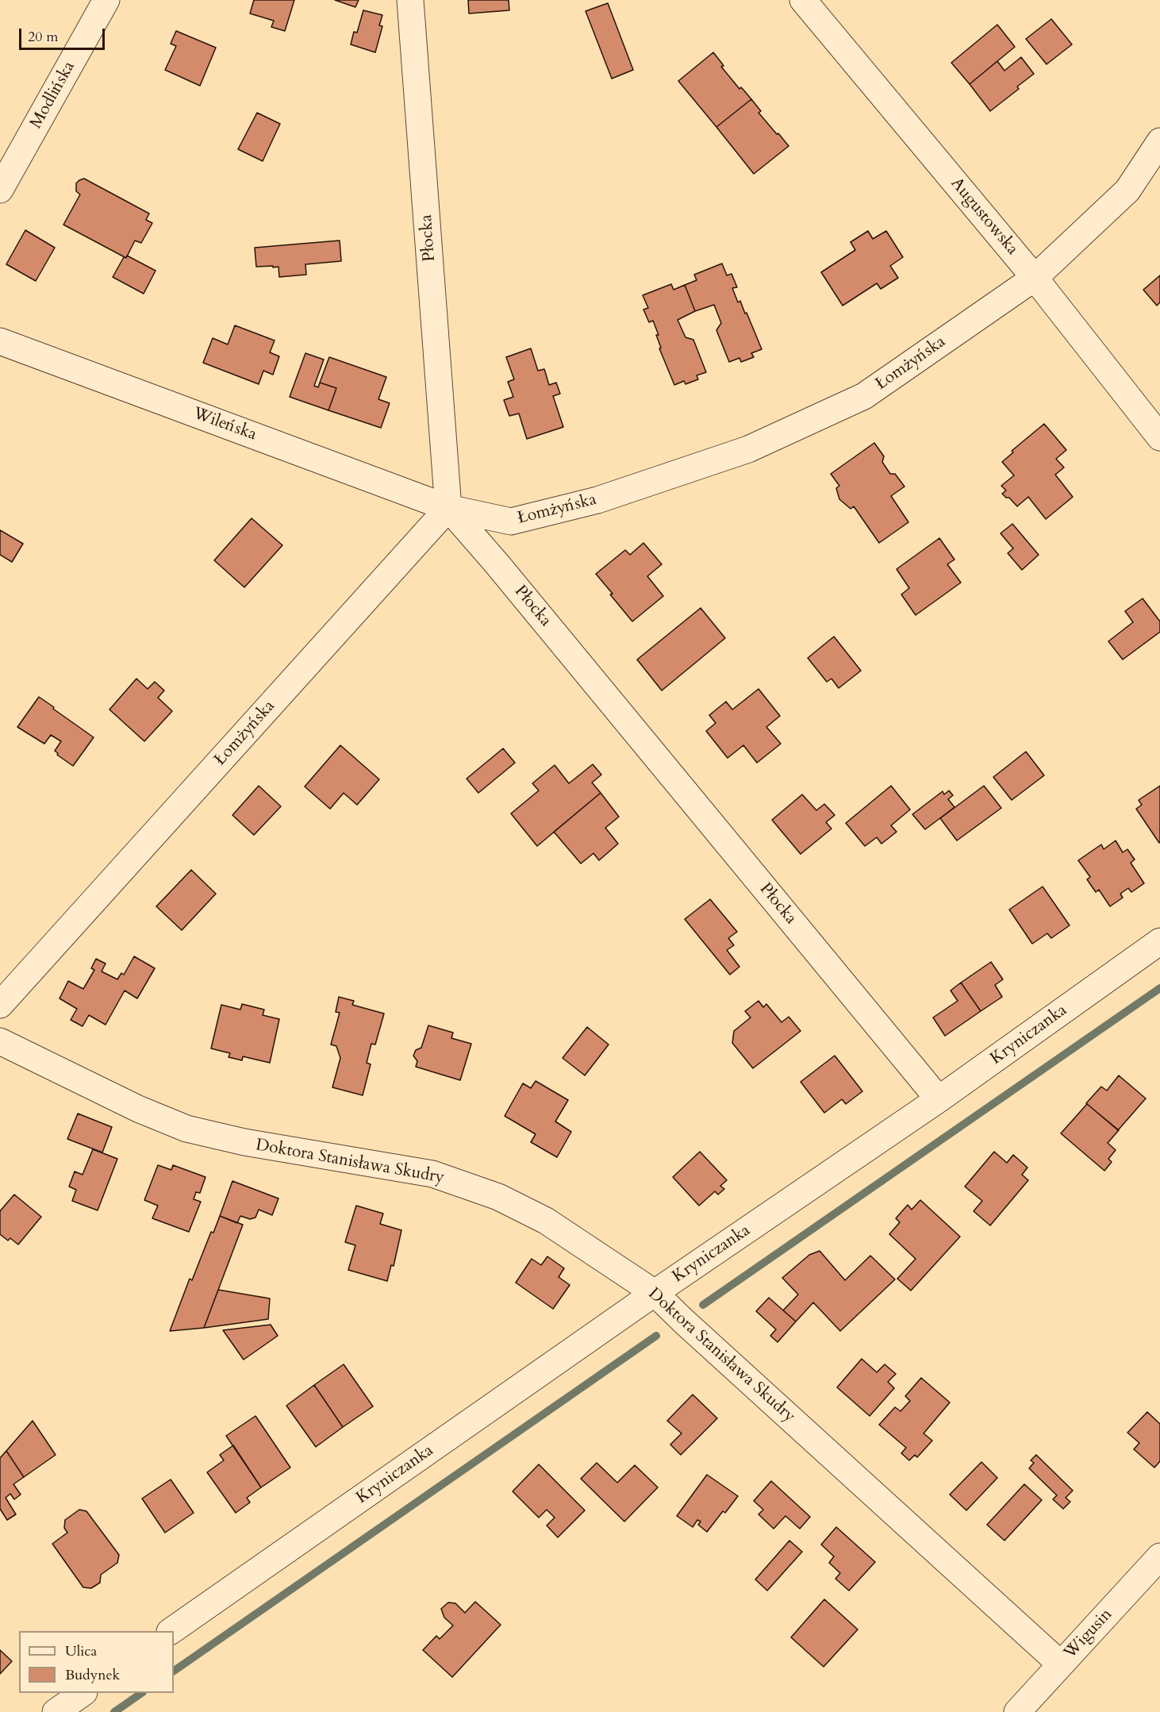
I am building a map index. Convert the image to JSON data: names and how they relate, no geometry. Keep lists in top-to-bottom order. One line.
{"streets":{"street":["Modlińska","Augustowska","Płocka","Łomżyńska","Wileńska","Kryniczanka","Doktora Stanisława Skudry","Wigusin"]},"crossings":[["Augustowska","Łomżyńska"],["Płocka","Łomżyńska"],["Płocka","Wileńska"],["Płocka","Kryniczanka"],["Łomżyńska","Wileńska"],["Kryniczanka","Doktora Stanisława Skudry"],["Doktora Stanisława Skudry","Wigusin"]],"legend":["Ulica","Budynek"],"scale_bar":"20 m"}
